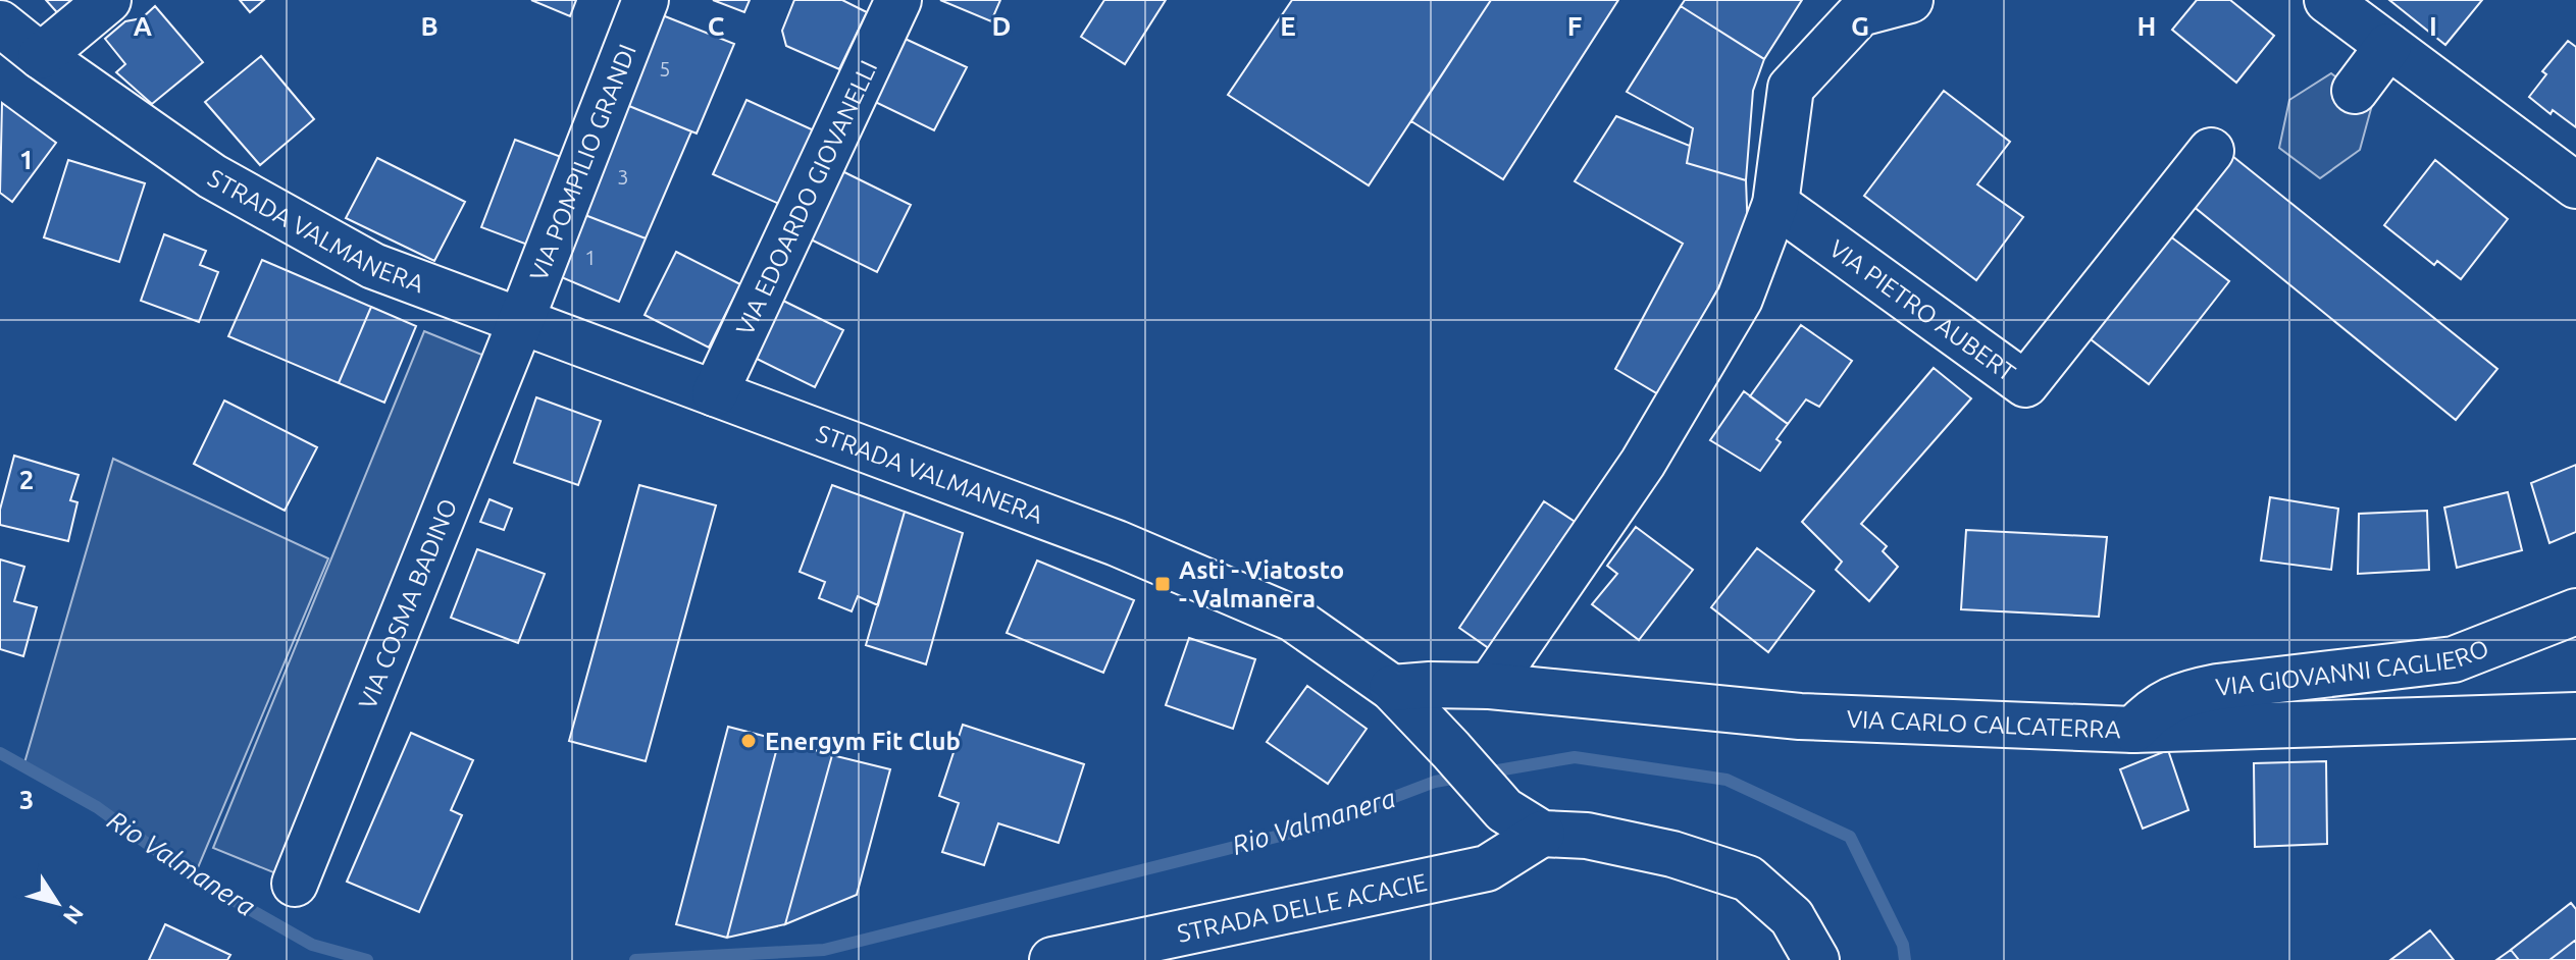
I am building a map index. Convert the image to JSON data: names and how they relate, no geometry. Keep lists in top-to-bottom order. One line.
{"streets":{"street":["VIA POMPILIO GRANDI","VIA EDOARDO GIOVANELLI","STRADA VALMANERA","VIA PIETRO AUBERT","VIA COSMA BADINO","VIA GIOVANNI CAGLIERO","VIA CARLO CALCATERRA","STRADA DELLE ACACIE"]},"crossings":[["VIA POMPILIO GRANDI","STRADA VALMANERA"],["VIA POMPILIO GRANDI","VIA COSMA BADINO"],["VIA EDOARDO GIOVANELLI","STRADA VALMANERA"],["STRADA VALMANERA","VIA COSMA BADINO"],["STRADA VALMANERA","VIA CARLO CALCATERRA"],["STRADA VALMANERA","STRADA DELLE ACACIE"],["VIA GIOVANNI CAGLIERO","VIA CARLO CALCATERRA"]],"water":["Rio Valmanera"],"places":{"transit":["Asti - Viatosto - Valmanera"],"other":["Energym Fit Club"]},"house_numbers":["5","3","1"],"north":"bottom right","grid":{"columns":["A","B","C","D","E","F","G","H","I"],"rows":["1","2","3"]}}
